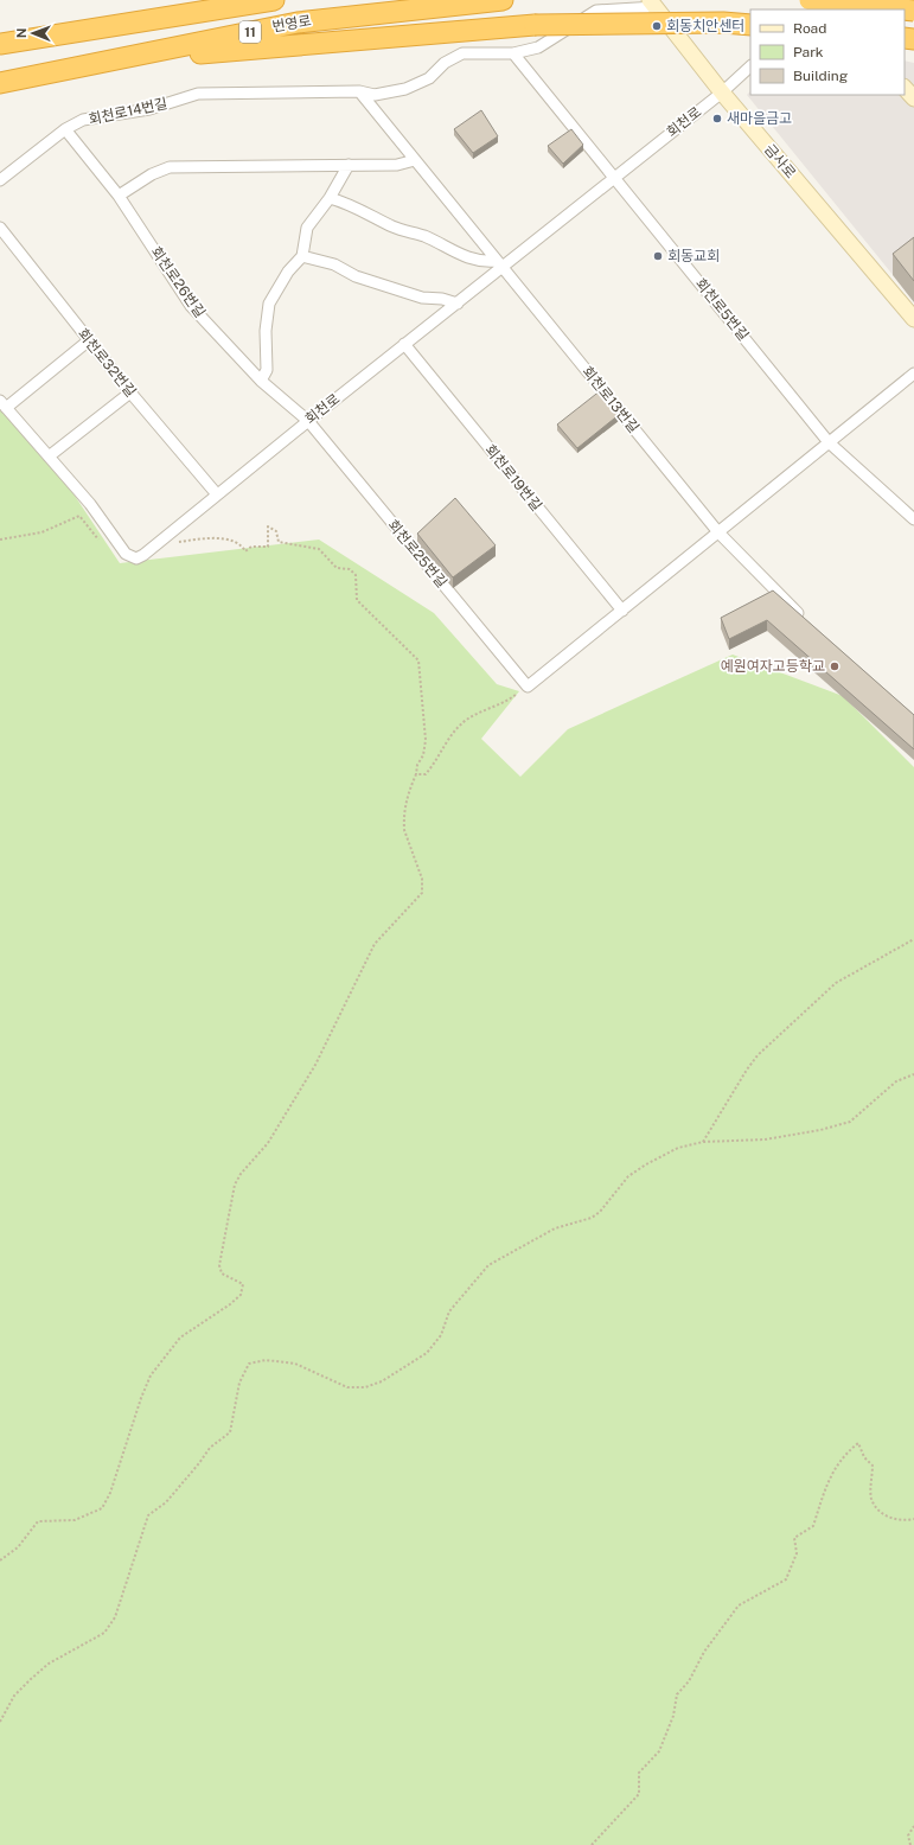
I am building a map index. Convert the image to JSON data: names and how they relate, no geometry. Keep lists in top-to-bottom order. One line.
{"streets":{"highway":["번영로","11"],"main road":["금사로"],"street":["회천로14번길","회천로","회천로26번길","회천로5번길","회천로32번길","회천로13번길","회천로19번길","회천로25번길"]},"crossings":[["회천로14번길","회천로26번길"],["회천로","금사로"],["회천로","회천로26번길"],["회천로","회천로5번길"],["회천로","회천로32번길"],["회천로","회천로13번길"],["회천로","회천로19번길"],["회천로","회천로25번길"],["회천로26번길","회천로25번길"]],"places":["회동치안센터","새마을금고","회동교회","예원여자고등학교"],"legend":["Road","Park","Building"],"north":"left"}
